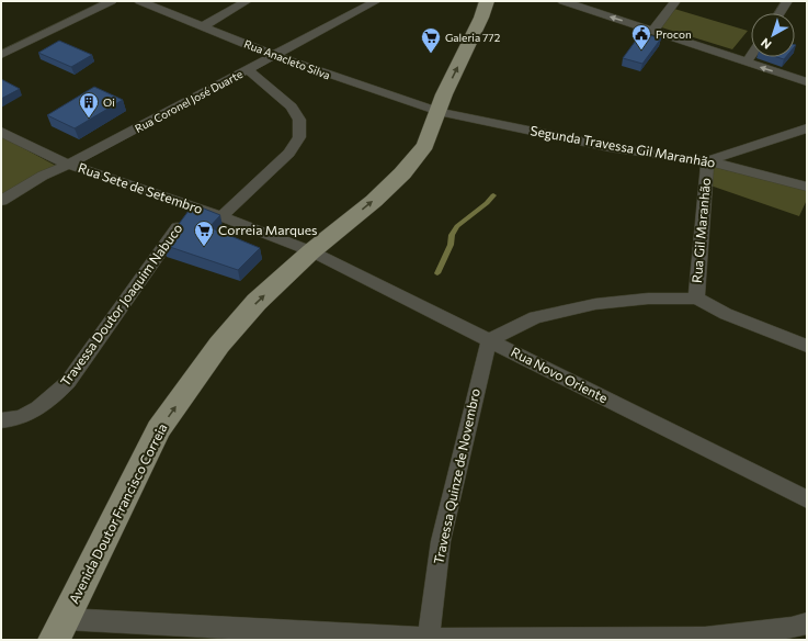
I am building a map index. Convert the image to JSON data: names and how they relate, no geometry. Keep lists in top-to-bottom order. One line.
{"streets":{"main road":["Avenida Doutor Francisco Correia"],"street":["Rua Anacleto Silva","Rua Coronel José Duarte","Segunda Travessa Gil Maranhão","Rua Sete de Setembro","Rua Gil Maranhão","Travessa Doutor Joaquim Nabuco","Rua Novo Oriente","Travessa Quinze de Novembro"]},"crossings":[["Rua Anacleto Silva","Rua Coronel José Duarte"],["Rua Anacleto Silva","Segunda Travessa Gil Maranhão"],["Rua Anacleto Silva","Avenida Doutor Francisco Correia"],["Rua Coronel José Duarte","Rua Sete de Setembro"],["Segunda Travessa Gil Maranhão","Rua Gil Maranhão"],["Segunda Travessa Gil Maranhão","Avenida Doutor Francisco Correia"],["Rua Sete de Setembro","Travessa Doutor Joaquim Nabuco"],["Rua Sete de Setembro","Rua Novo Oriente"],["Rua Sete de Setembro","Avenida Doutor Francisco Correia"],["Rua Novo Oriente","Travessa Quinze de Novembro"],["Rua Novo Oriente","Avenida Doutor Francisco Correia"]],"one_way":["Avenida Doutor Francisco Correia"],"places":{"public building":["Procon"],"supermarket":["Galeria 772","Correia Marques"],"building":["Oi"]},"north":"bottom left"}
